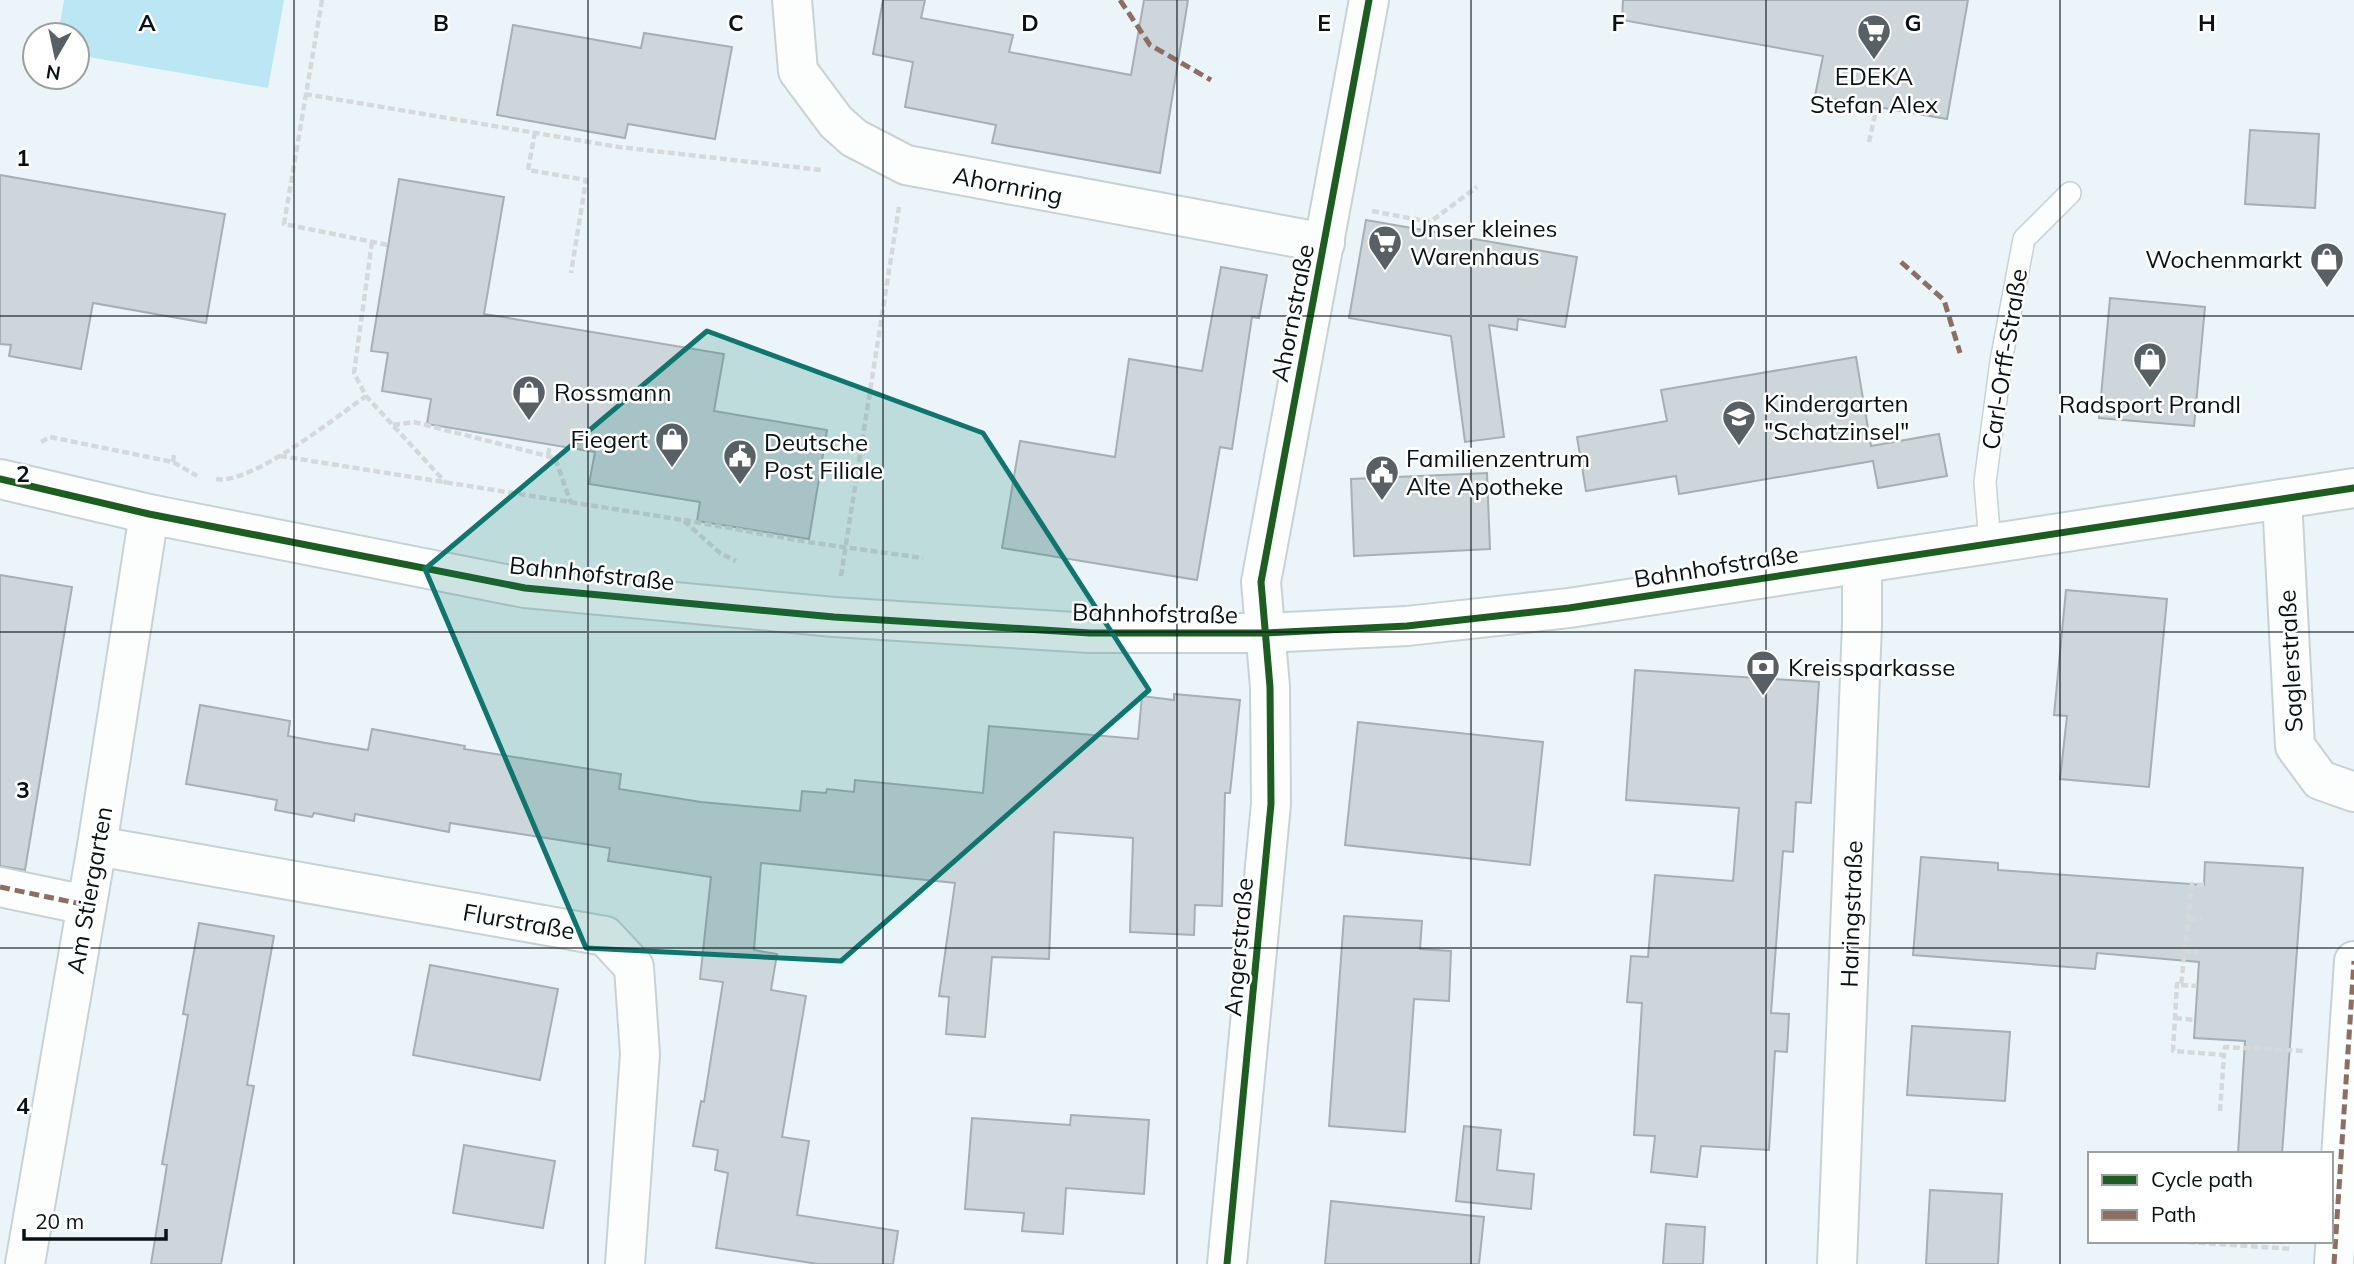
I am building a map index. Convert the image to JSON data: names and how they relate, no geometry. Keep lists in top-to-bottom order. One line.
{"streets":{"street":["Ahornring","Ahornstraße","Bahnhofstraße","Saglerstraße","Am Stiergarten","Haringstraße","Flurstraße","Angerstraße"],"lane":["Carl-Orff-Straße"]},"crossings":[["Ahornring","Ahornstraße"],["Ahornstraße","Bahnhofstraße"],["Ahornstraße","Angerstraße"],["Carl-Orff-Straße","Bahnhofstraße"],["Bahnhofstraße","Saglerstraße"],["Bahnhofstraße","Am Stiergarten"],["Bahnhofstraße","Haringstraße"],["Bahnhofstraße","Angerstraße"],["Am Stiergarten","Flurstraße"]],"places":{"supermarket":["EDEKA Stefan Alex","Unser kleines Warenhaus"],"shop":["Wochenmarkt","Radsport Prandl","Rossmann","Fiegert"],"school or university":["Kindergarten \"Schatzinsel\""],"public building":["Deutsche Post Filiale","Familienzentrum Alte Apotheke"],"bank":["Kreissparkasse"]},"legend":["Cycle path","Path"],"scale_bar":"20 m","north":"bottom","grid":{"columns":["A","B","C","D","E","F","G","H"],"rows":["1","2","3","4"]}}
